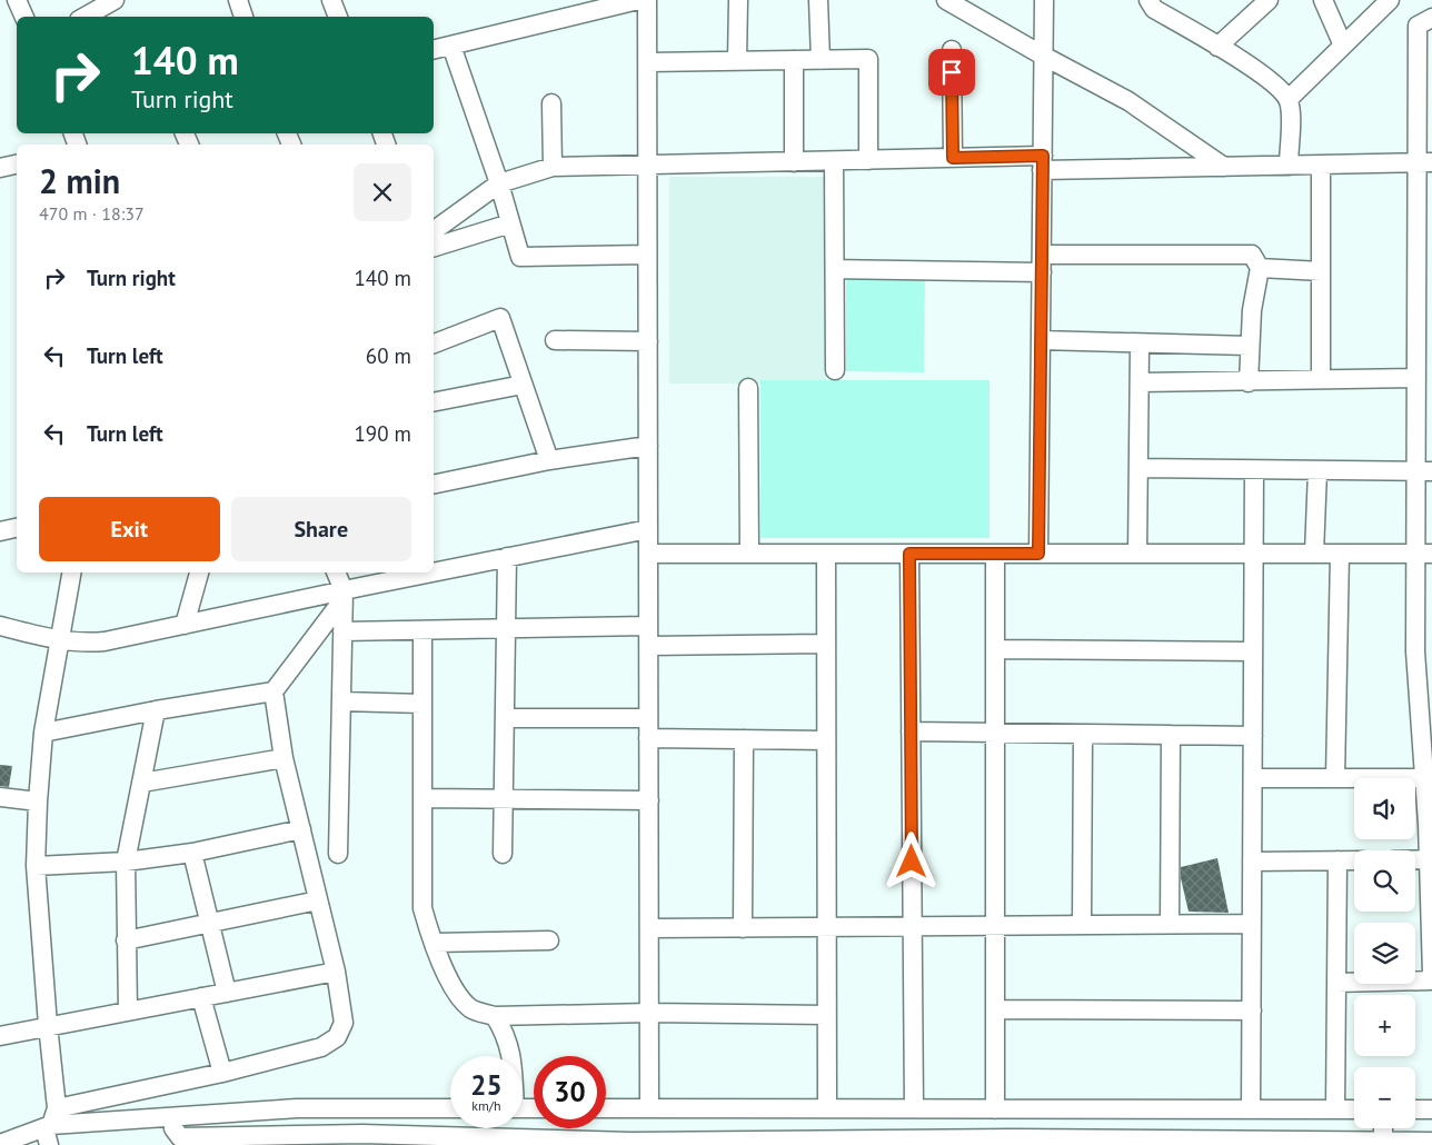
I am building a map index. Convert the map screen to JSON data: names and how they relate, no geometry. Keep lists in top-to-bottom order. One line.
{"page":{"turn":["140 m","Turn right"],"heading":["2 min","470 m · 18:37"],"list":[{"name":"Turn right","value":"140 m"},{"name":"Turn left","value":"60 m"},{"name":"Turn left","value":"190 m"}],"buttons":["Exit","Share"],"map_buttons":["+","−"],"speed":"25 km/h","limit":"30"}}
